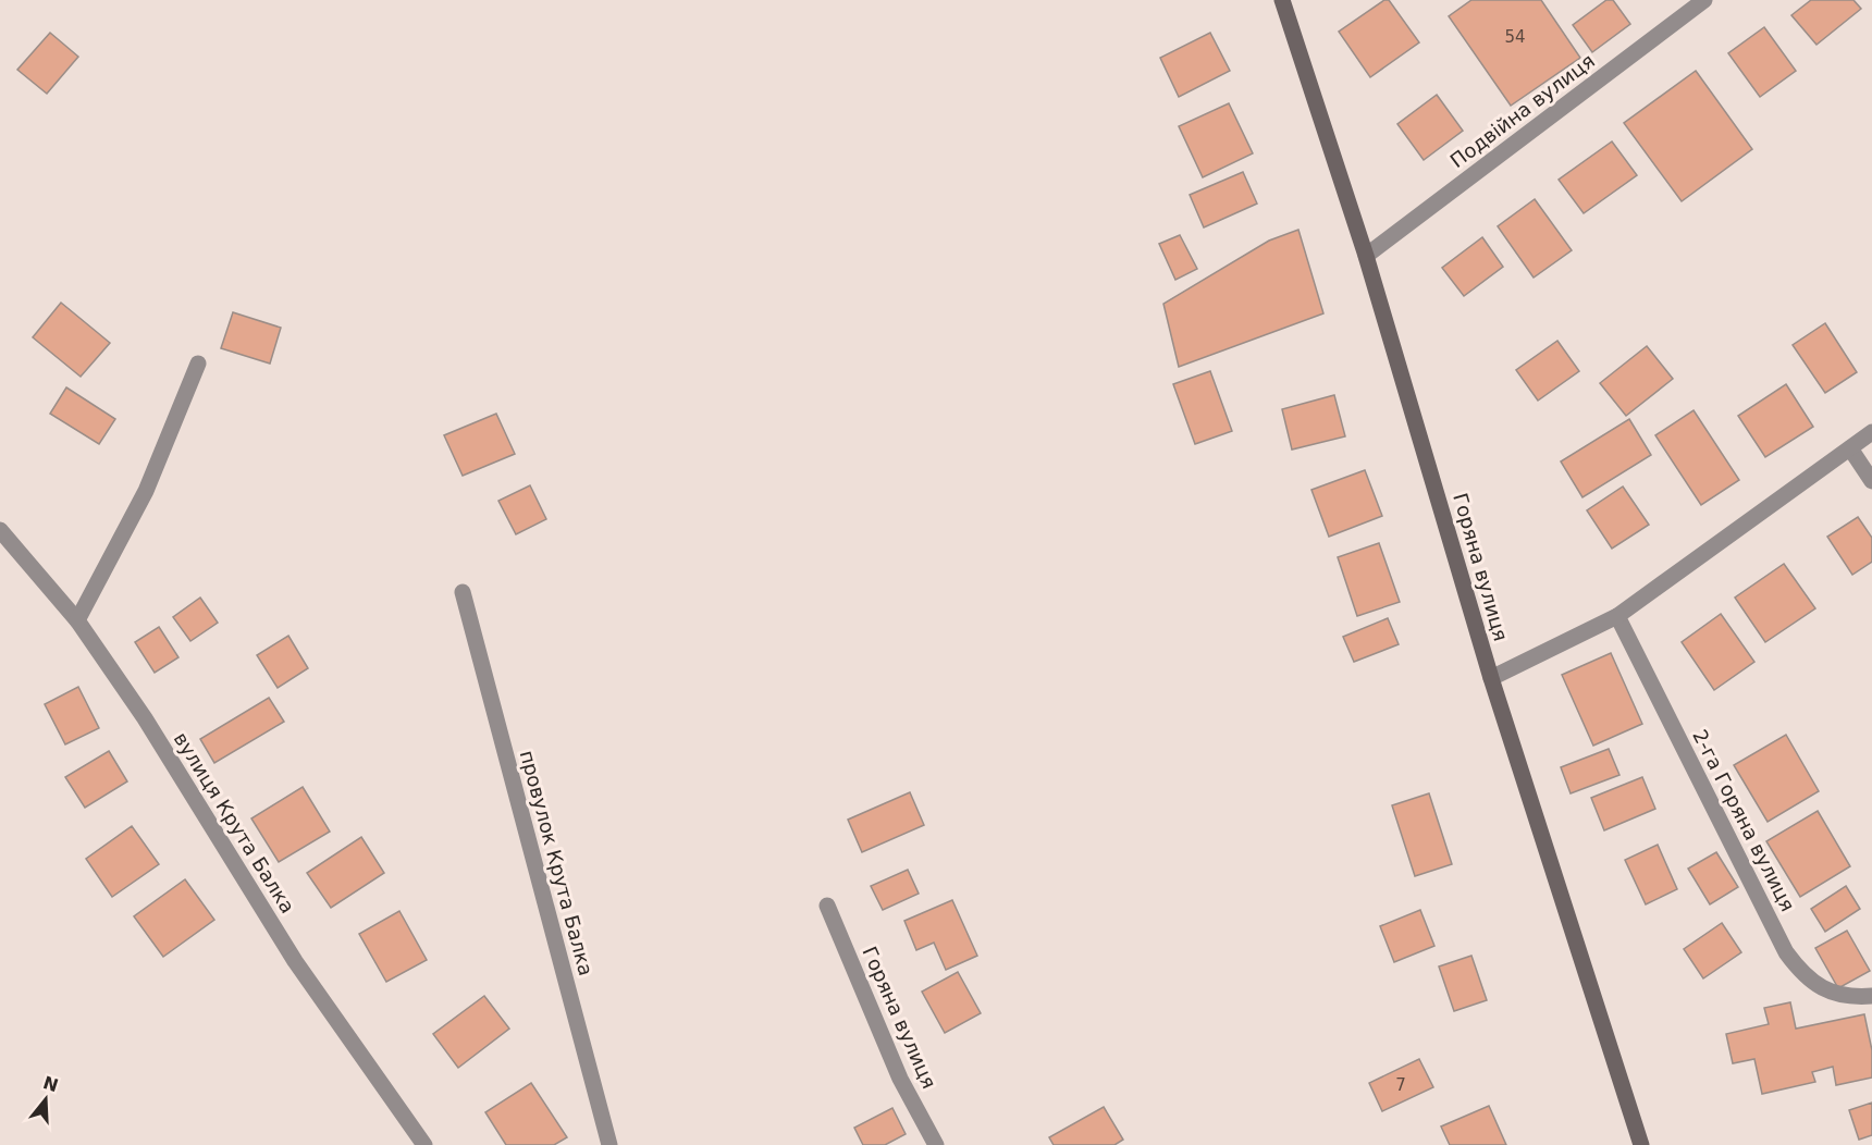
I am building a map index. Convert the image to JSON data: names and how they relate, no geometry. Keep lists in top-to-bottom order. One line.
{"streets":{"street":["Подвійна вулиця","Горяна вулиця","2-га Горяна вулиця","вулиця Крута Балка","провулок Крута Балка"]},"crossings":[["Подвійна вулиця","Горяна вулиця"]],"house_numbers":["54","7"],"north":"top"}
